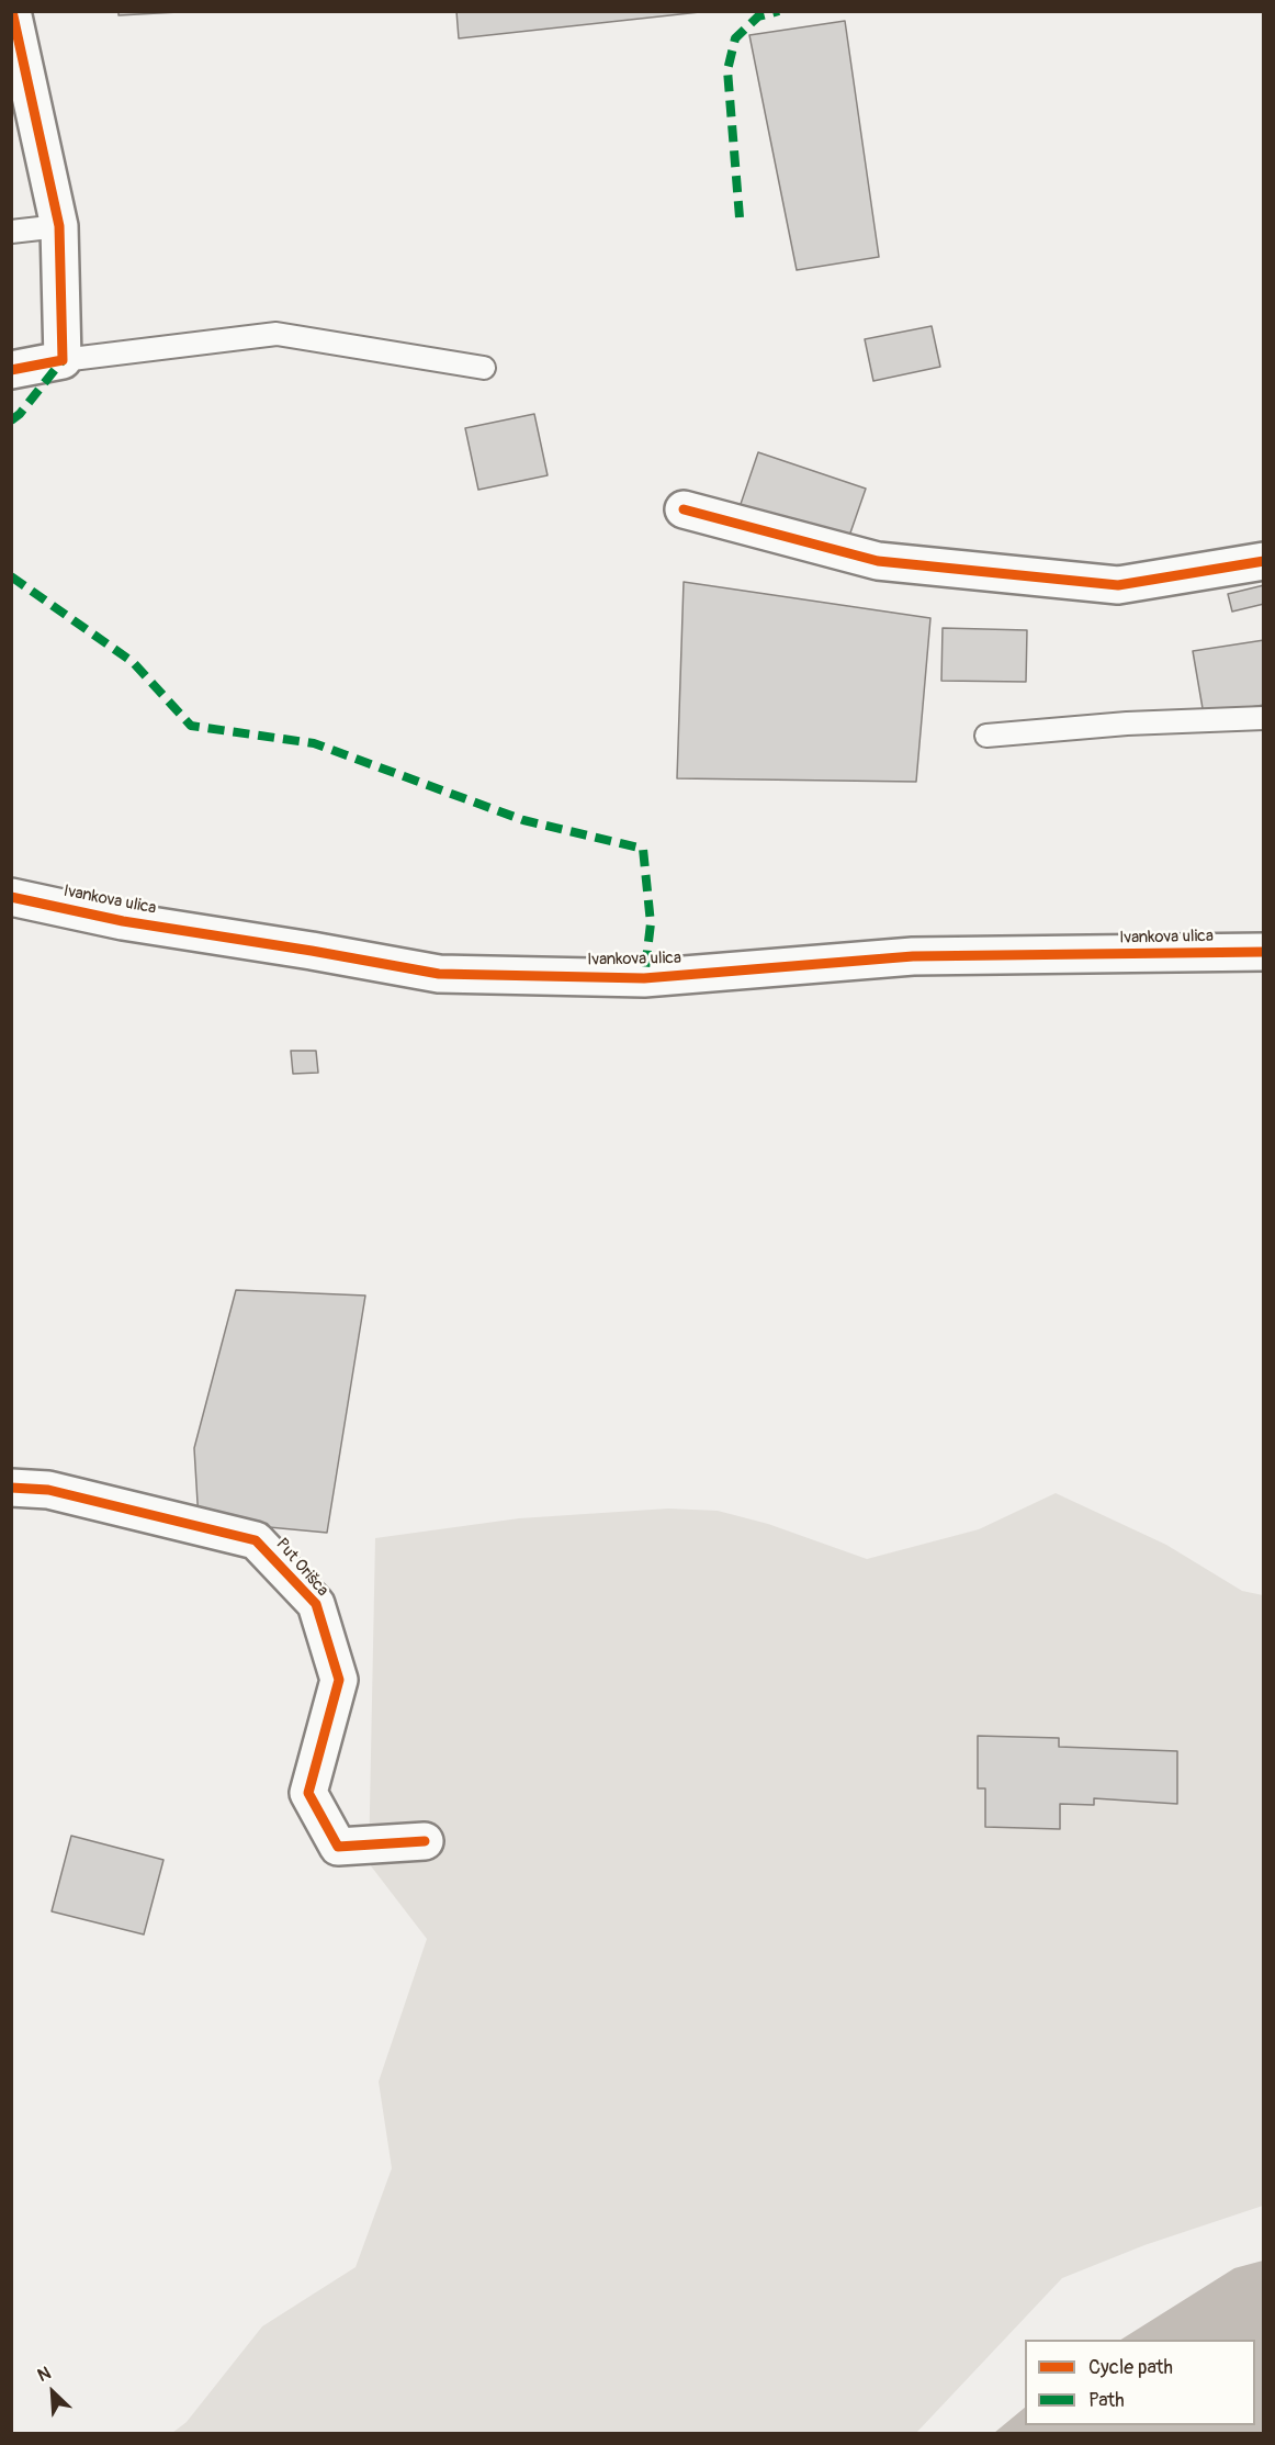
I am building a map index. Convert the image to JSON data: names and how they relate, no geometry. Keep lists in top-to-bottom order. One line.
{"streets":{"street":["Ivankova ulica","Put Orišca"]},"legend":["Cycle path","Path"],"north":"top left"}
